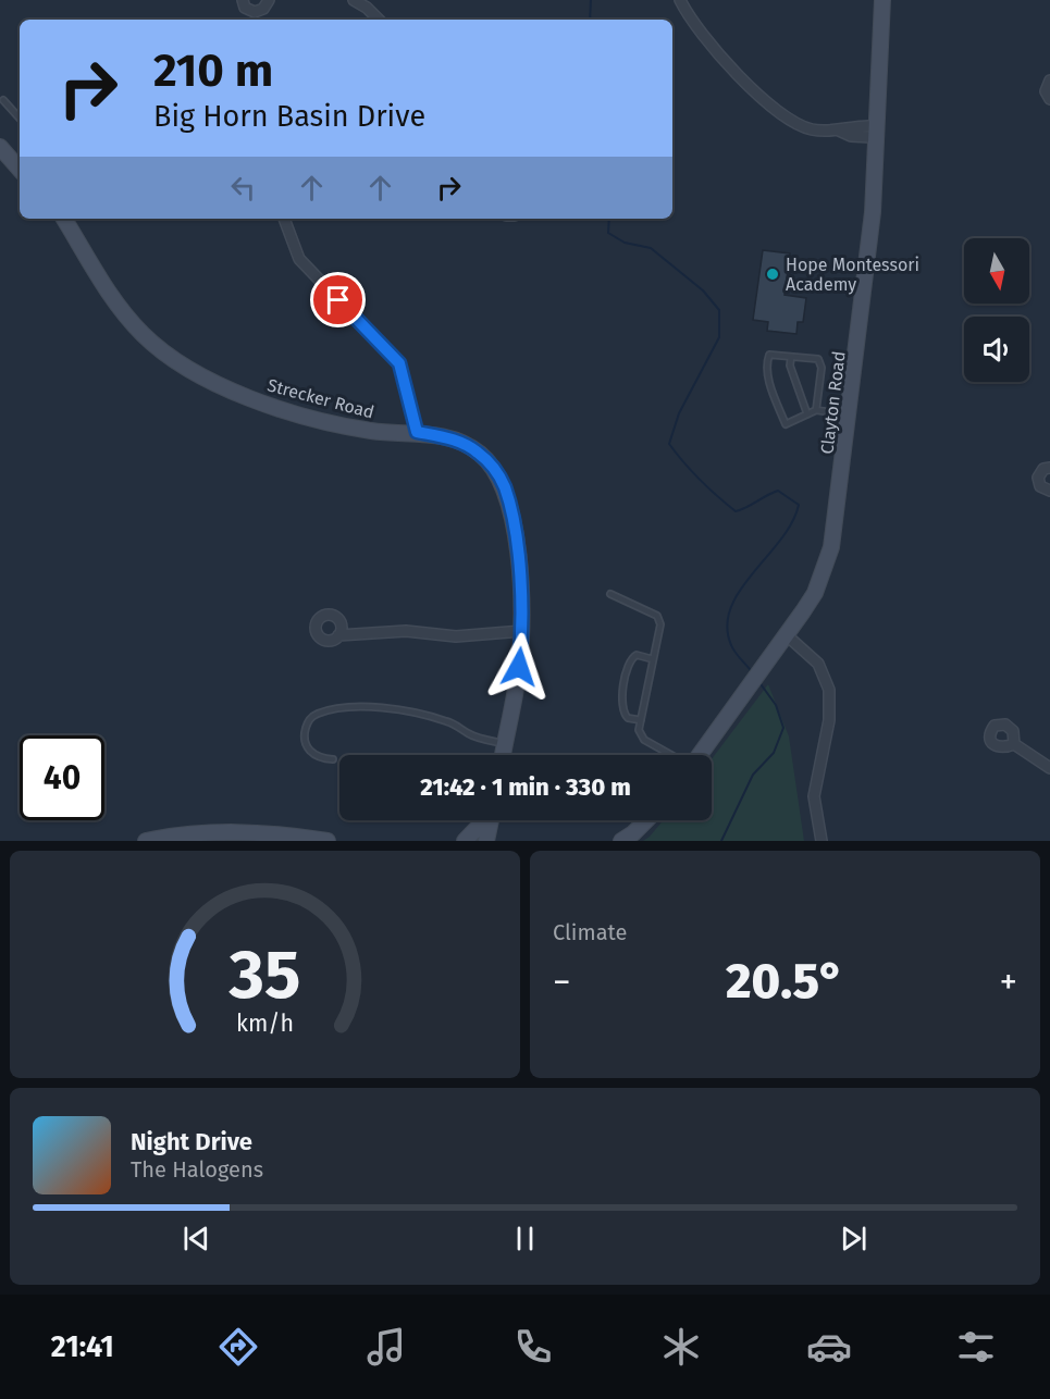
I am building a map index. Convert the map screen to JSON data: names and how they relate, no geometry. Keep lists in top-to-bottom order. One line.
{"streets":{"main road":["Strecker Road","Clayton Road"]},"places":["Hope Montessori Academy"],"north":"bottom","page":{"turn":["210 m","Big Horn Basin Drive"],"limit":"40","trip":"21:42 · 1 min · 330 m","tile":"Climate","heat":["−","20.5°","+"],"song":["Night Drive","The Halogens"],"tabs":"21:41","gauge":["35","km/h"]}}
